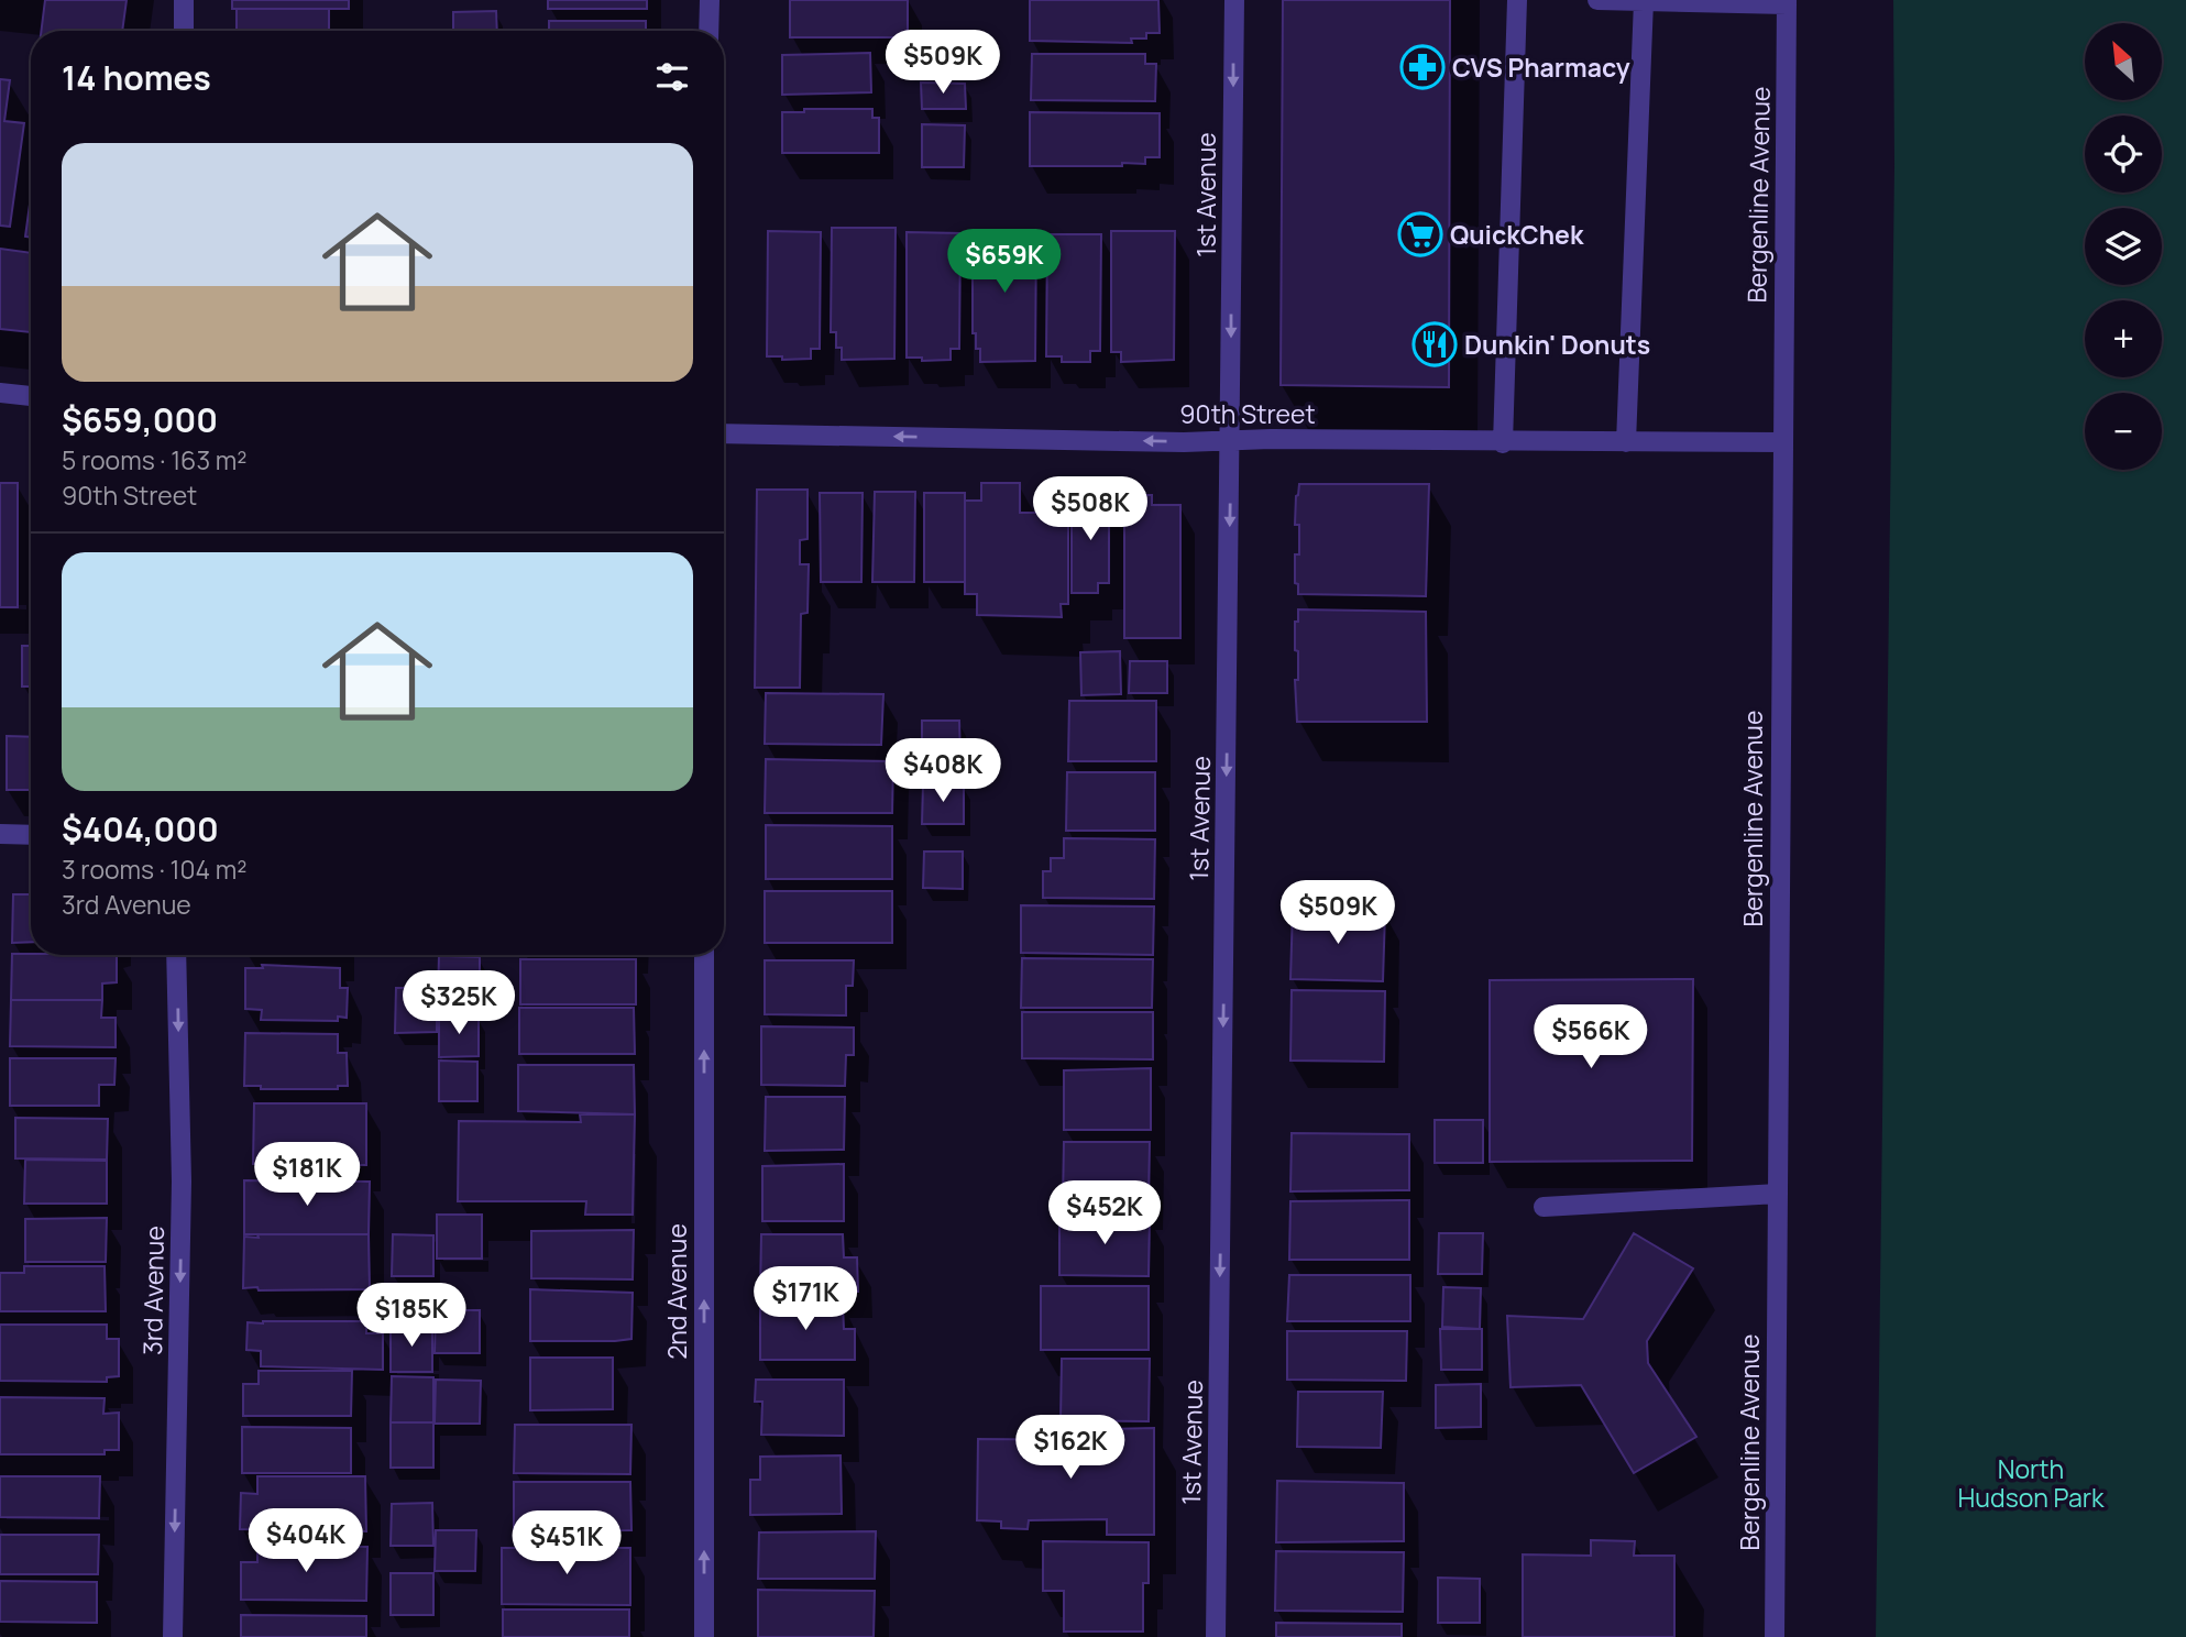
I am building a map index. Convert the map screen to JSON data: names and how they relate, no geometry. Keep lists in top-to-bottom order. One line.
{"streets":{"street":["1st Avenue","Bergenline Avenue","90th Street","3rd Avenue","2nd Avenue"]},"crossings":[["1st Avenue","90th Street"],["Bergenline Avenue","90th Street"]],"one_way":["1st Avenue","90th Street","3rd Avenue","2nd Avenue"],"parks":["North Hudson Park"],"places":{"pharmacy":["CVS Pharmacy"],"supermarket":["QuickChek"],"restaurant":["Dunkin' Donuts"]},"north":"top left","page":{"map_buttons":["+","−"],"price":["$509K","$659K","$508K","$408K","$509K","$325K","$566K","$181K","$452K","$171K","$185K","$162K","$404K","$451K"],"heading":"14 homes","list":[{"name":"$659,000","note":"5 rooms · 163 m² · 90th Street"},{"name":"$404,000","note":"3 rooms · 104 m² · 3rd Avenue"}]}}
